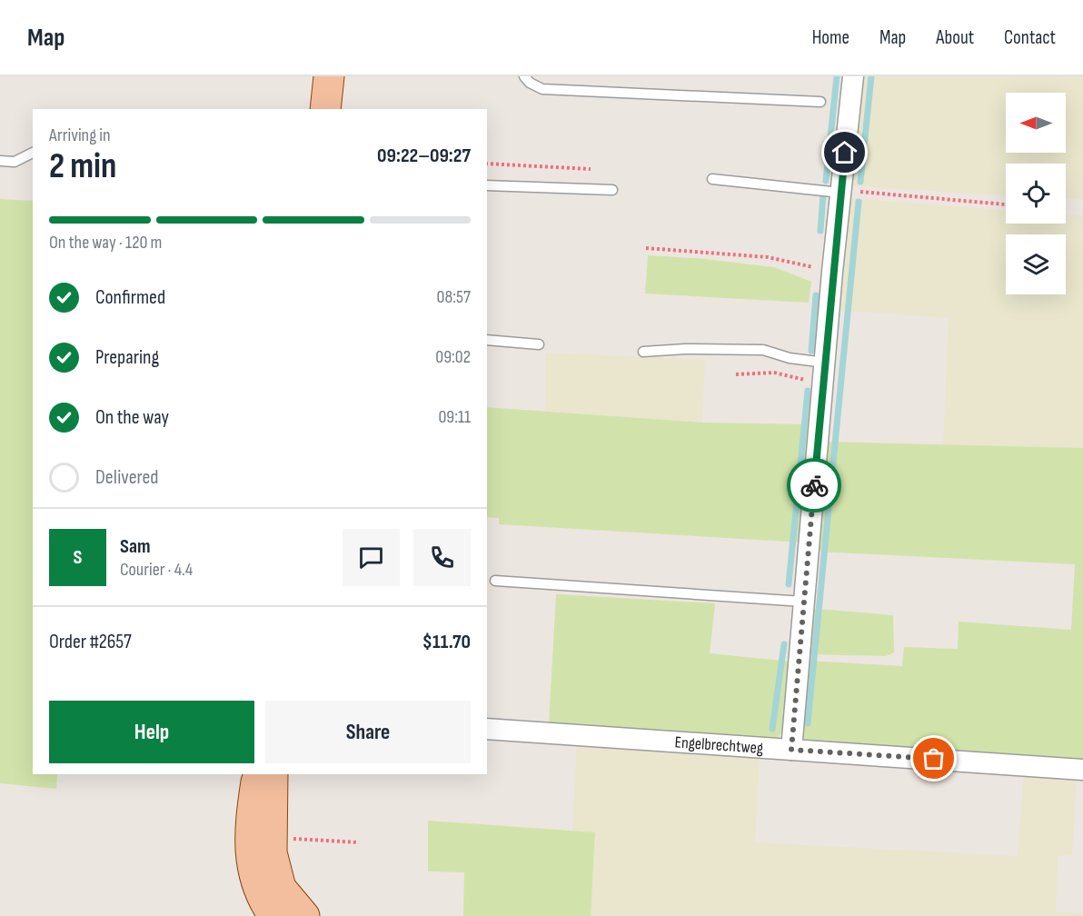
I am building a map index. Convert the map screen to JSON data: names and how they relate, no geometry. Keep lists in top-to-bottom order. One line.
{"streets":{"street":["Engelbrechtweg"]},"north":"left","page":{"header":"Map","nav":["Home","Map","About","Contact"],"heading":["2 min","Arriving in","09:22–09:27"],"panel":["Sam","Courier · 4.4","Order #2657","$11.70"],"bar":"On the way · 120 m","list":[["Confirmed","08:57"],["Preparing","09:02"],["On the way","09:11"],"Delivered"],"round":"S","buttons":["Help","Share"]}}
